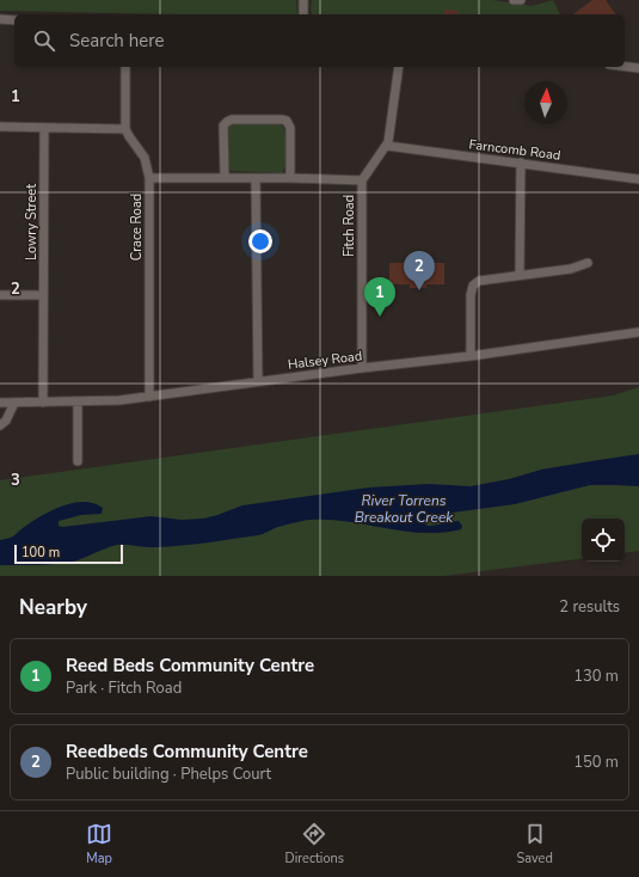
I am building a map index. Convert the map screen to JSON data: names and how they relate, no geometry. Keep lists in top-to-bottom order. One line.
{"streets":{"street":["Farncomb Road","Lowry Street","Fitch Road","Crace Road","Halsey Road"]},"crossings":[["Farncomb Road","Fitch Road"],["Lowry Street","Halsey Road"],["Fitch Road","Halsey Road"],["Crace Road","Halsey Road"]],"water":["River Torrens Breakout Creek"],"scale_bar":"100 m","north":"top","page":{"search":"Search here","pins":["2","1"],"scale":"100 m","heading":["Nearby","2 results"],"list":[{"mark":"1","name":"Reed Beds Community Centre","note":"Park · Fitch Road","value":"130 m"},{"mark":"2","name":"Reedbeds Community Centre","note":"Public building · Phelps Court","value":"150 m"}],"nav":["Map","Directions","Saved"]},"grid":{"rows":["1","2","3"]}}
